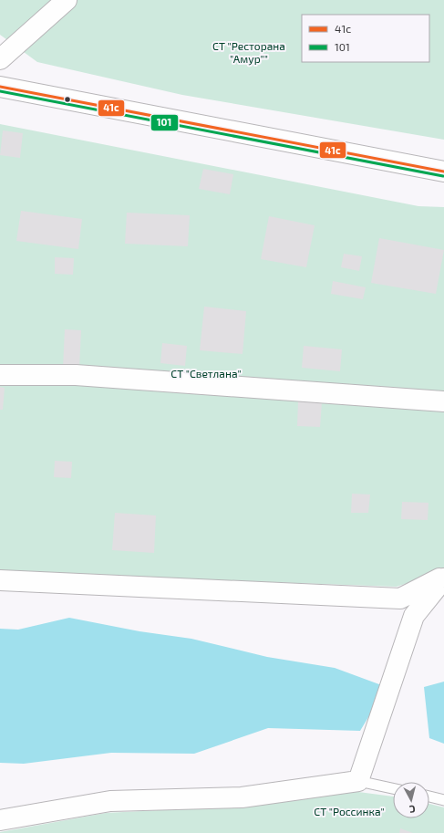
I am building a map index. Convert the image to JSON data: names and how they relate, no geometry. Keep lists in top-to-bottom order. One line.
{"parks":["СТ \"Ресторана \"Амур\"\"","СТ \"Светлана\"","СТ \"Россинка\""],"lines":["transit line 41с","transit line 101"],"legend":["41с","101"],"north":"bottom"}
